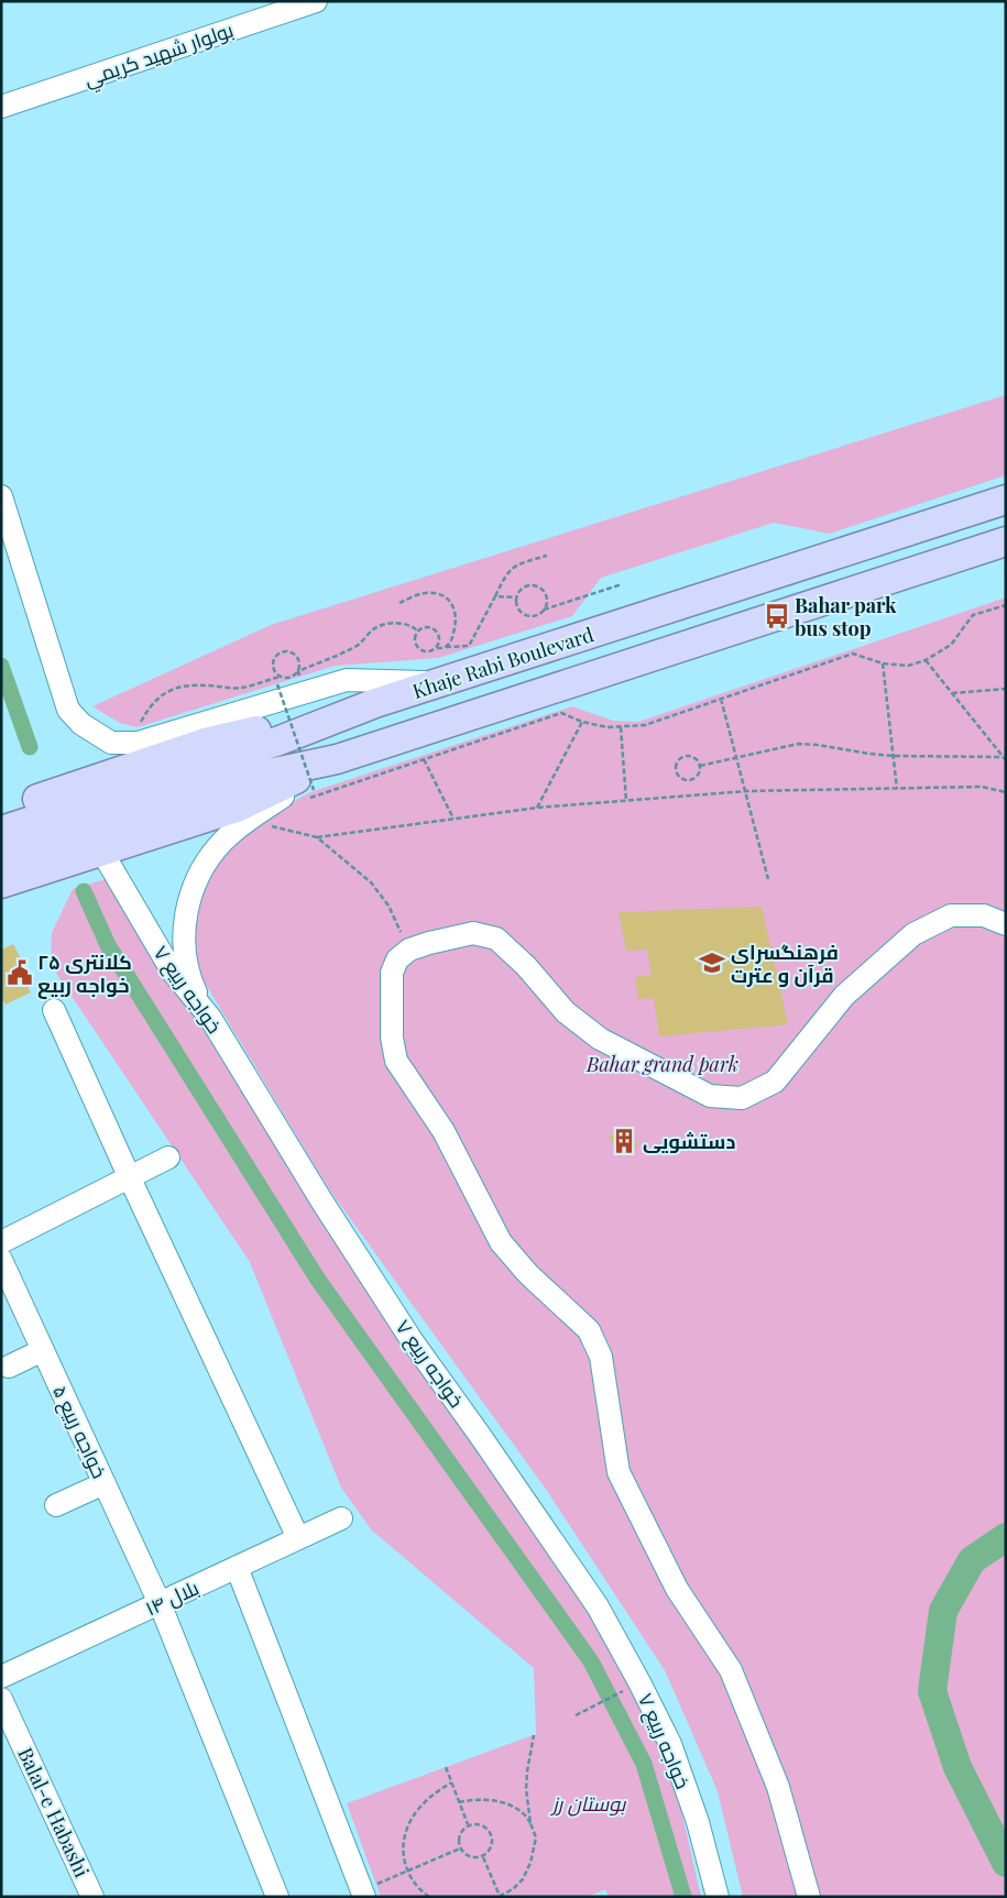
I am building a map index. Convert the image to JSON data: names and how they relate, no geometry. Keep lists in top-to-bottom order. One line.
{"streets":{"main road":["Khaje Rabi Boulevard"],"street":["بولوار شهيد كريمي","خواجه ربیع ۷","خواجه ربیع ۵","بلال ۱۴","Balal-e Habashi"]},"crossings":[["خواجه ربیع ۵","بلال ۱۴"]],"parks":["Bahar grand park","بوستان رز"],"places":{"bus stop":["Bahar park bus stop"],"school or university":["فرهنگسرای قرآن و عترت"],"public building":["کلانتری ٢۵ خواجه ربیع"],"building":["دستشویی"]}}
